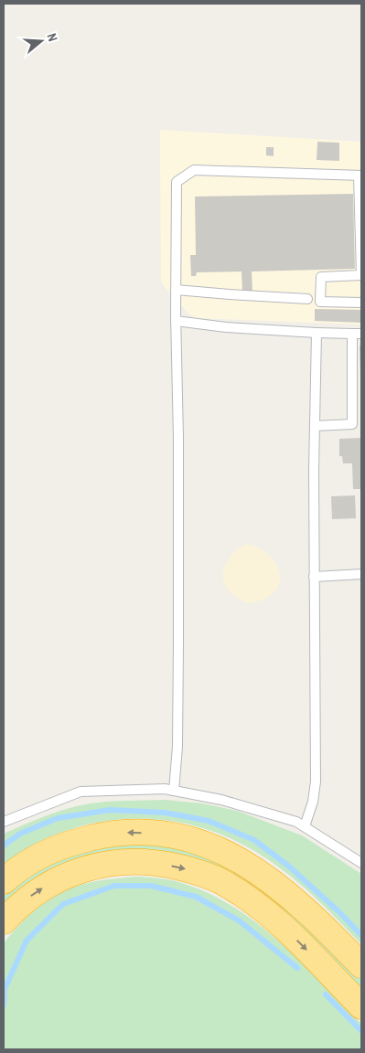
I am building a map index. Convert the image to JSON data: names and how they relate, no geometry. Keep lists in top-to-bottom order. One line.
{"north":"right"}
